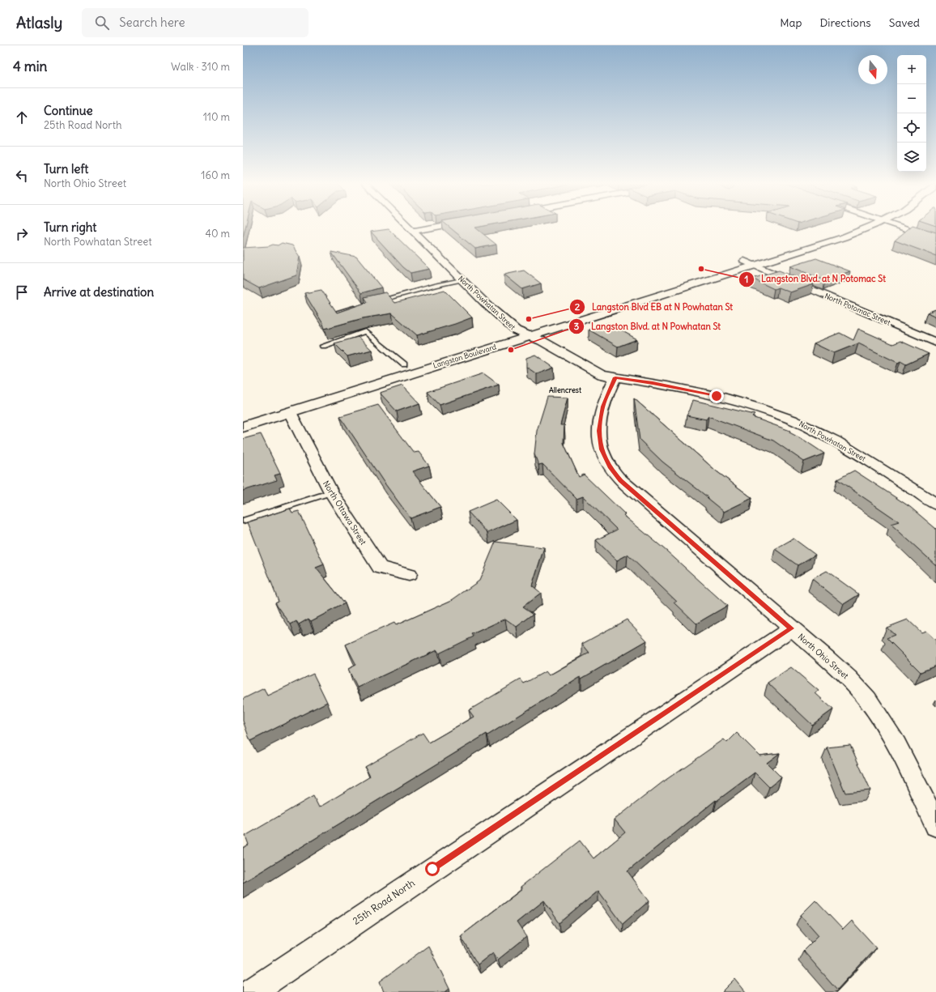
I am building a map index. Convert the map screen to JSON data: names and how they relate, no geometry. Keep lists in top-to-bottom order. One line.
{"streets":{"main road":["Langston Boulevard"],"street":["North Powhatan Street","North Potomac Street","North Ottawa Street","North Ohio Street","25th Road North"]},"crossings":[["North Powhatan Street","Langston Boulevard"],["North Powhatan Street","North Ohio Street"],["North Potomac Street","Langston Boulevard"],["Langston Boulevard","North Ottawa Street"],["North Ohio Street","25th Road North"]],"districts":["Allencrest"],"places":["Langston Blvd. at N Potomac St","Langston Blvd EB at N Powhatan St","Langston Blvd. at N Powhatan St"],"north":"bottom","page":{"header":"Atlasly","search":"Search here","nav":["Map","Directions","Saved"],"heading":["4 min","Walk · 310 m"],"map_buttons":["+","−"],"list":[["Continue","25th Road North","110 m"],["Turn left","North Ohio Street","160 m"],["Turn right","North Powhatan Street","40 m"],"Arrive at destination"]}}
